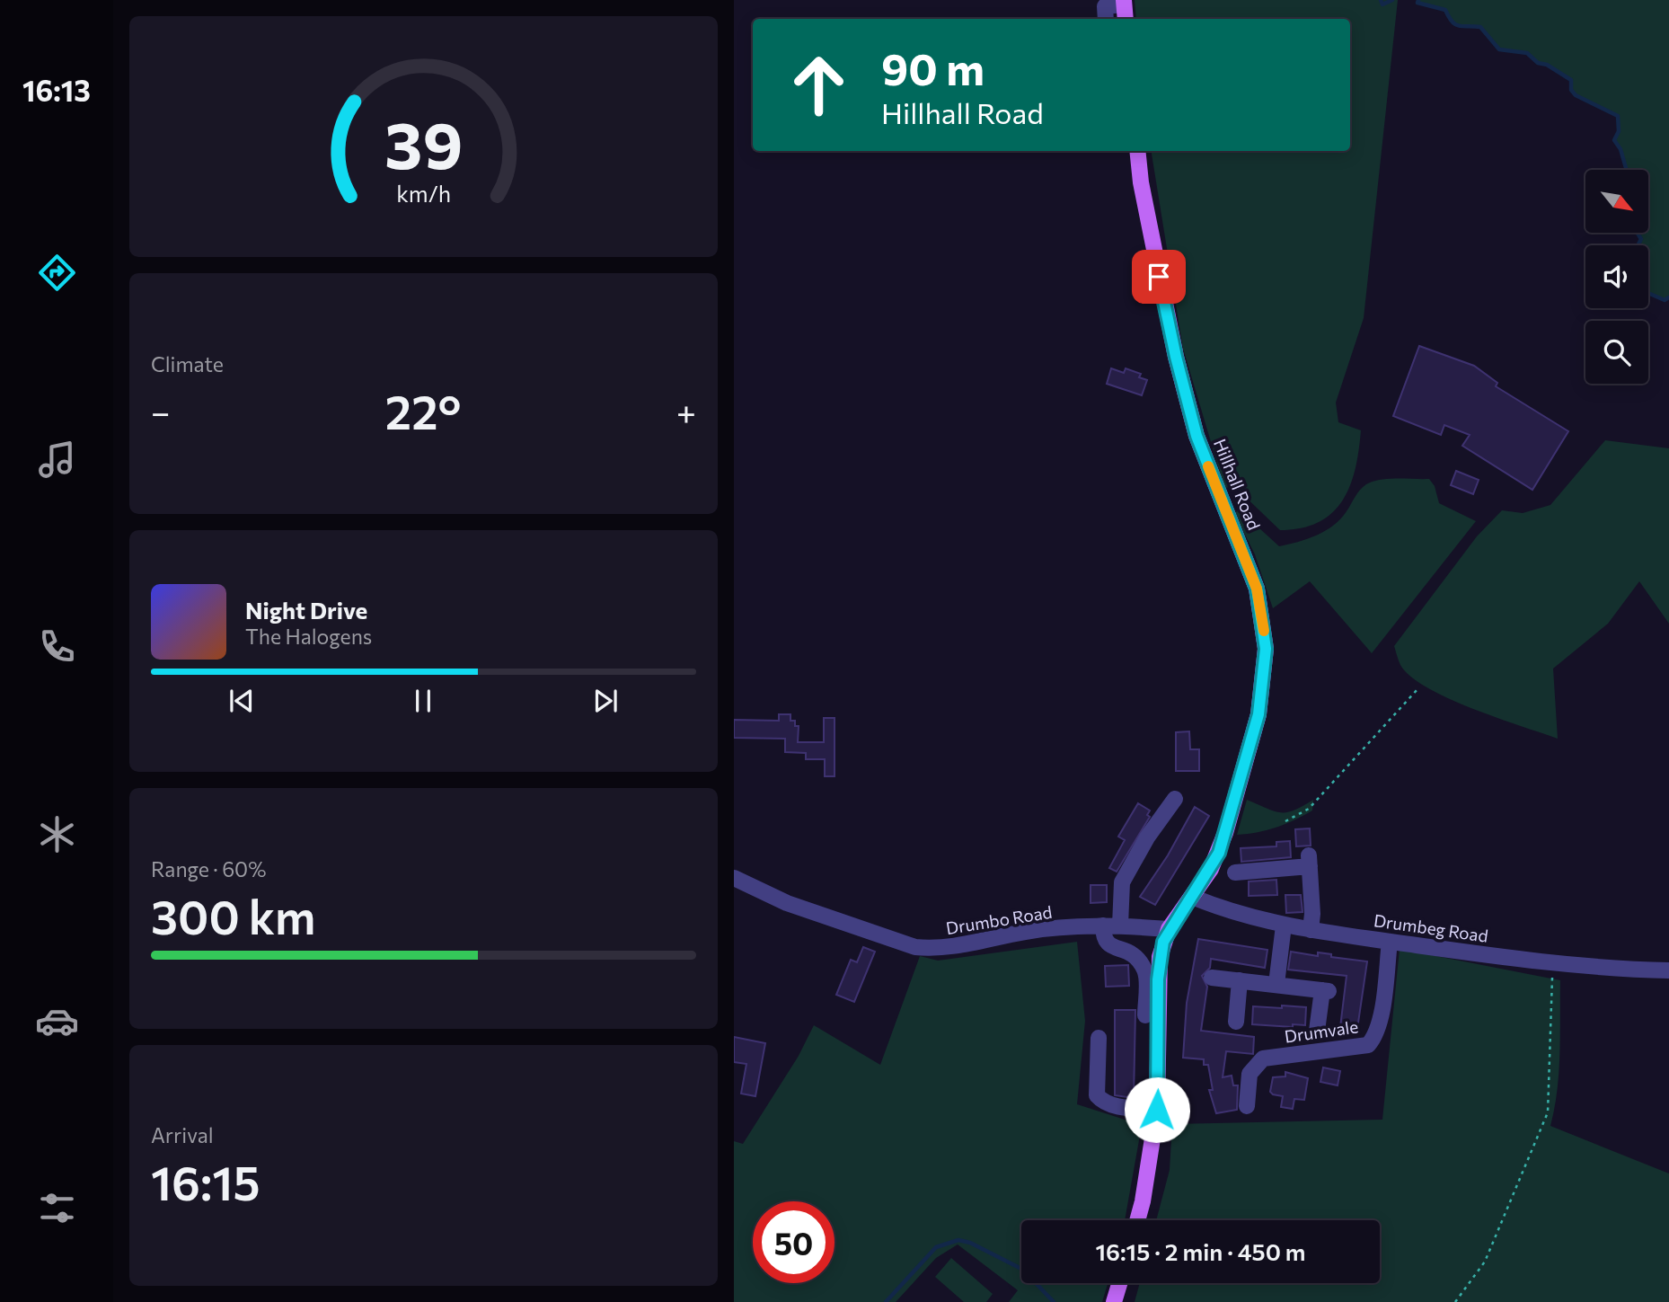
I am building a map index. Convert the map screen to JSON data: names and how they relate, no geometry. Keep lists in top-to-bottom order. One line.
{"streets":{"main road":["Hillhall Road"],"street":["Drumbo Road","Drumbeg Road","Drumvale"]},"crossings":[["Hillhall Road","Drumbo Road"],["Hillhall Road","Drumbeg Road"],["Drumbeg Road","Drumvale"]],"north":"bottom right","page":{"tabs":"16:13","turn":["90 m","Hillhall Road"],"tile":["Climate",["Range · 60%","300 km"],["Arrival","16:15"]],"heat":["−","22°","+"],"song":["Night Drive","The Halogens"],"limit":"50","trip":"16:15 · 2 min · 450 m","gauge":["39","km/h"]}}
